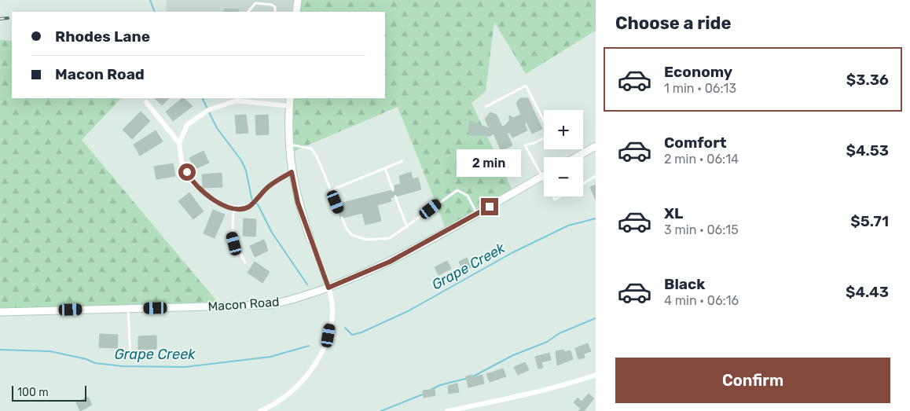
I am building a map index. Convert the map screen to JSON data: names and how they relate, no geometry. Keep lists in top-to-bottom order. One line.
{"streets":{"main road":["Macon Road"]},"water":["Grape Creek"],"scale_bar":"100 m","page":{"heading":"Choose a ride","banner":["Rhodes Lane","Macon Road"],"list":[{"name":"Economy","note":"1 min · 06:13","value":"$3.36"},{"name":"Comfort","note":"2 min · 06:14","value":"$4.53"},{"name":"XL","note":"3 min · 06:15","value":"$5.71"},{"name":"Black","note":"4 min · 06:16","value":"$4.43"}],"map_buttons":["+","−"],"bubble":"2 min","buttons":"Confirm","scale":"100 m"}}
